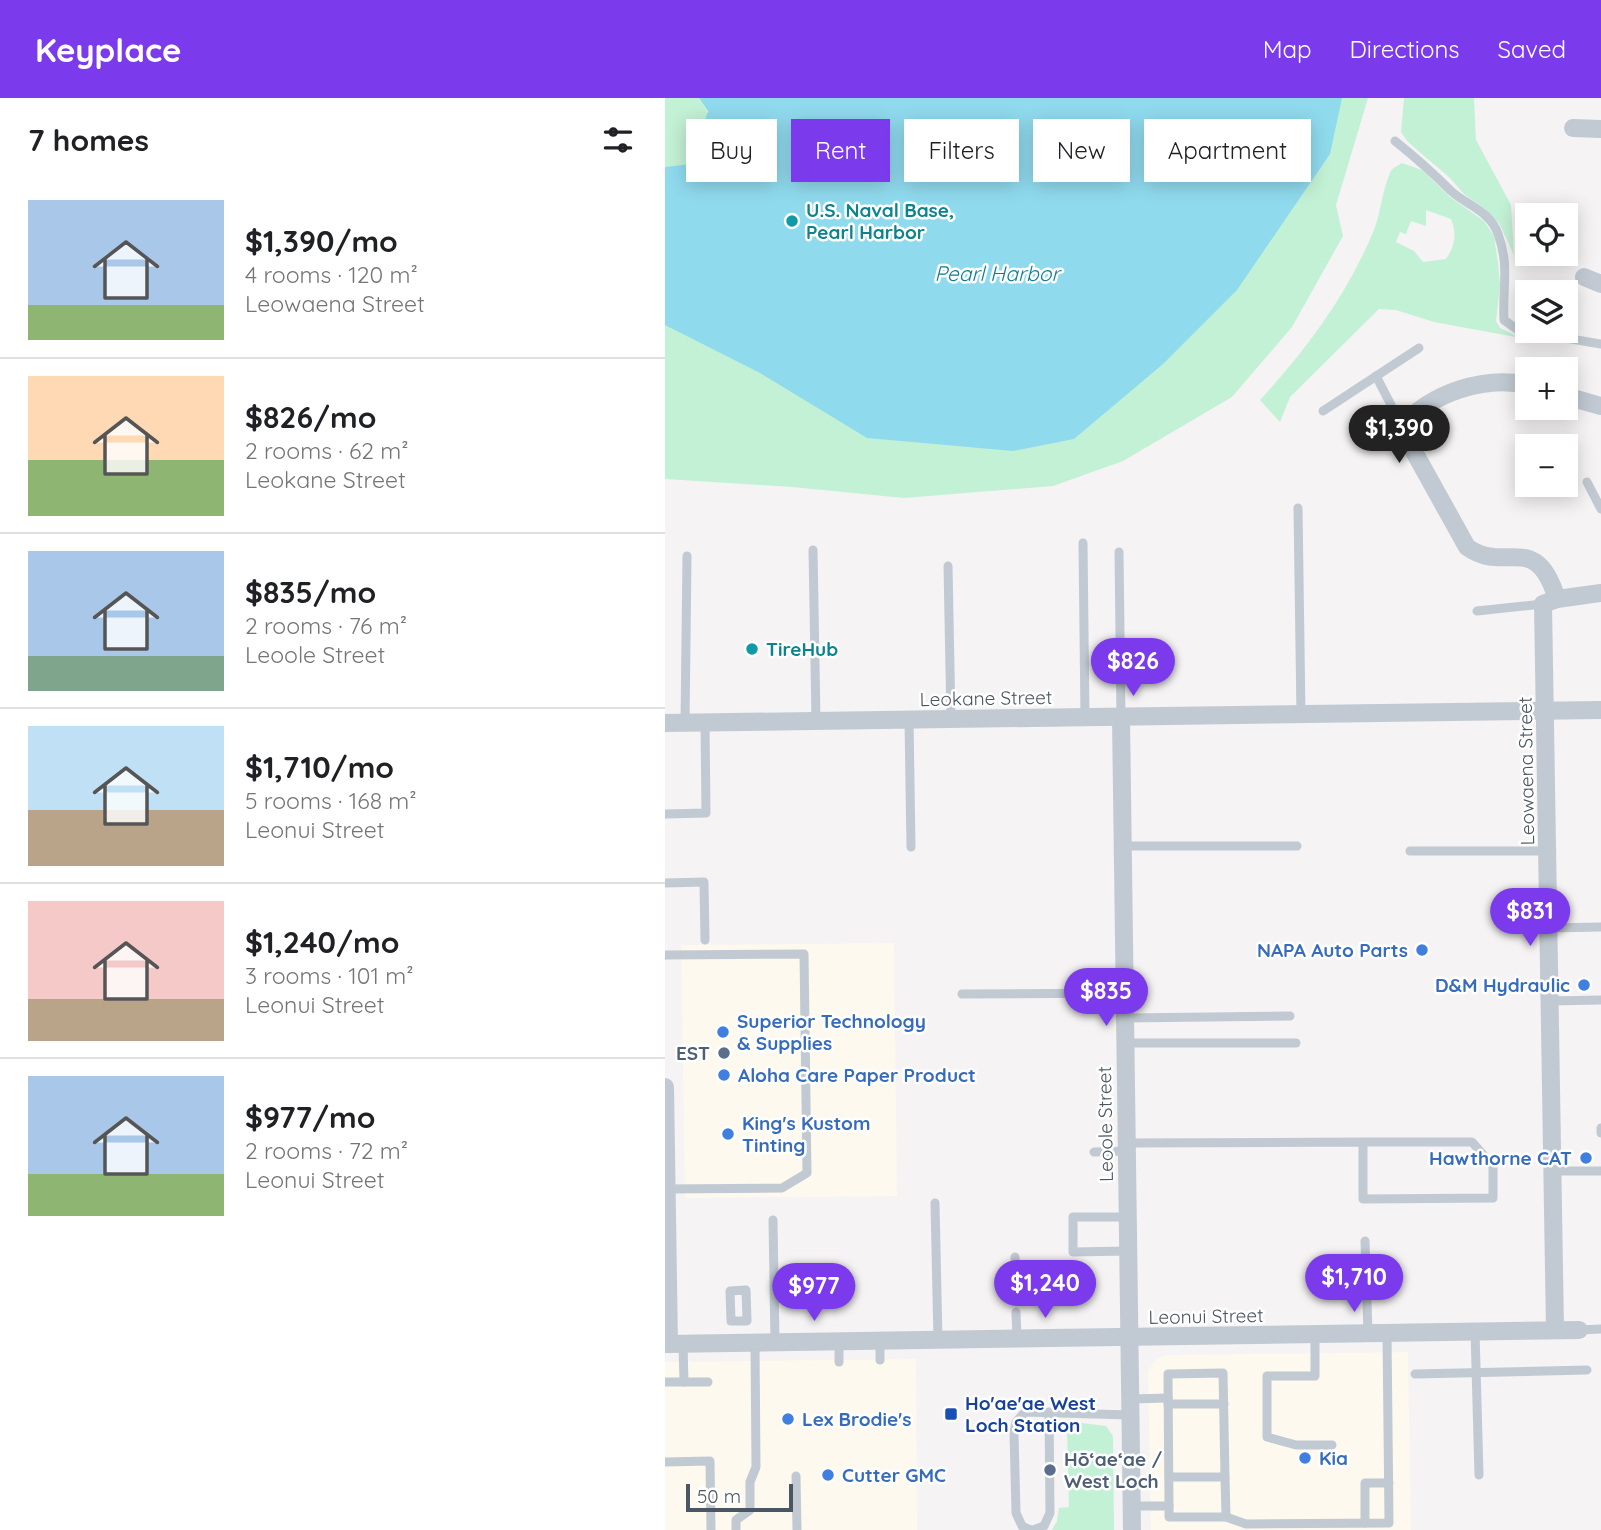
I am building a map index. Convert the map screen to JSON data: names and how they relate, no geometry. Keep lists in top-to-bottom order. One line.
{"streets":{"street":["Leokane Street","Leowaena Street","Leoole Street","Leonui Street"]},"crossings":[["Leokane Street","Leowaena Street"],["Leokane Street","Leoole Street"],["Leowaena Street","Leonui Street"],["Leoole Street","Leonui Street"]],"water":["Pearl Harbor"],"places":{"other":["U.S. Naval Base, Pearl Harbor","TireHub","NAPA Auto Parts","D&M Hydraulic","Superior Technology & Supplies","EST","Aloha Care Paper Product","King's Kustom Tinting","Hawthorne CAT","Lex Brodie's","Kia","Hō‘ae‘ae / West Loch","Cutter GMC"],"transit":["Ho'ae'ae West Loch Station"]},"scale_bar":"50 m","page":{"header":"Keyplace","nav":["Map","Directions","Saved"],"heading":"7 homes","chip":["Buy","Rent","Filters","New","Apartment"],"list":[{"name":"$1,390/mo","note":"4 rooms · 120 m² · Leowaena Street"},{"name":"$826/mo","note":"2 rooms · 62 m² · Leokane Street"},{"name":"$835/mo","note":"2 rooms · 76 m² · Leoole Street"},{"name":"$1,710/mo","note":"5 rooms · 168 m² · Leonui Street"},{"name":"$1,240/mo","note":"3 rooms · 101 m² · Leonui Street"},{"name":"$977/mo","note":"2 rooms · 72 m² · Leonui Street"}],"map_buttons":["+","−"],"price":["$1,390","$826","$831","$835","$1,710","$1,240","$977"],"scale":"50 m"}}
